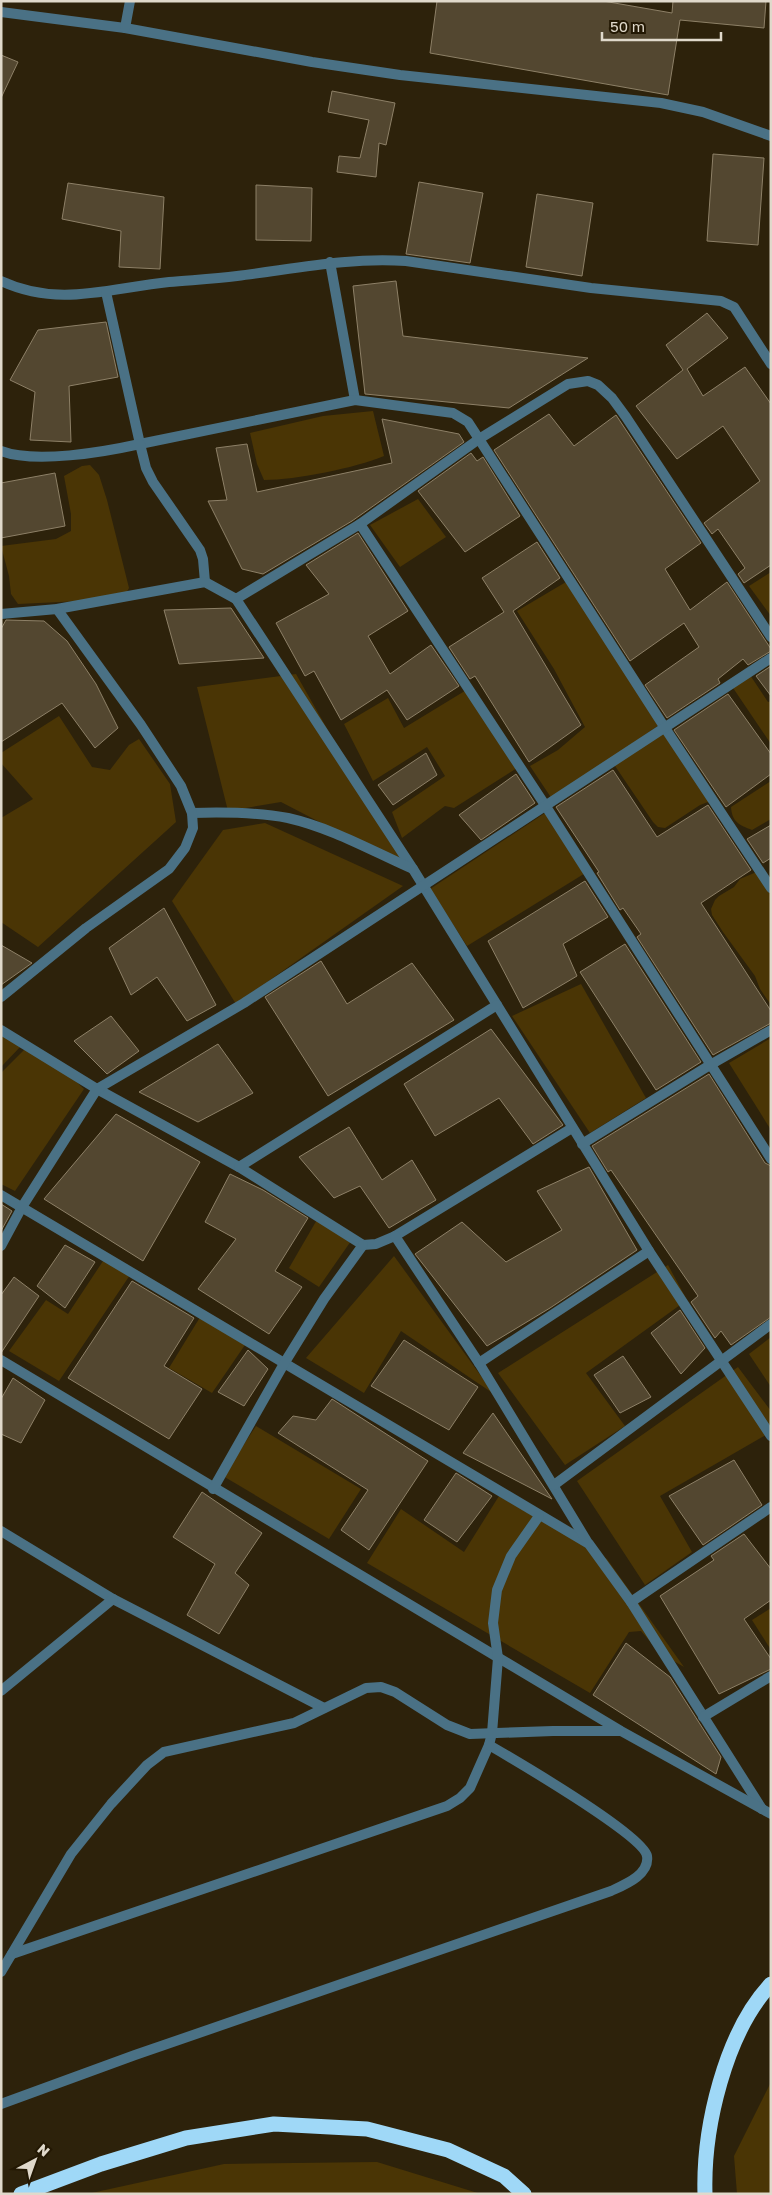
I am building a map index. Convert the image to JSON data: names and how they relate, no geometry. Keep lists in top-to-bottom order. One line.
{"scale_bar":"50 m","north":"top right"}
